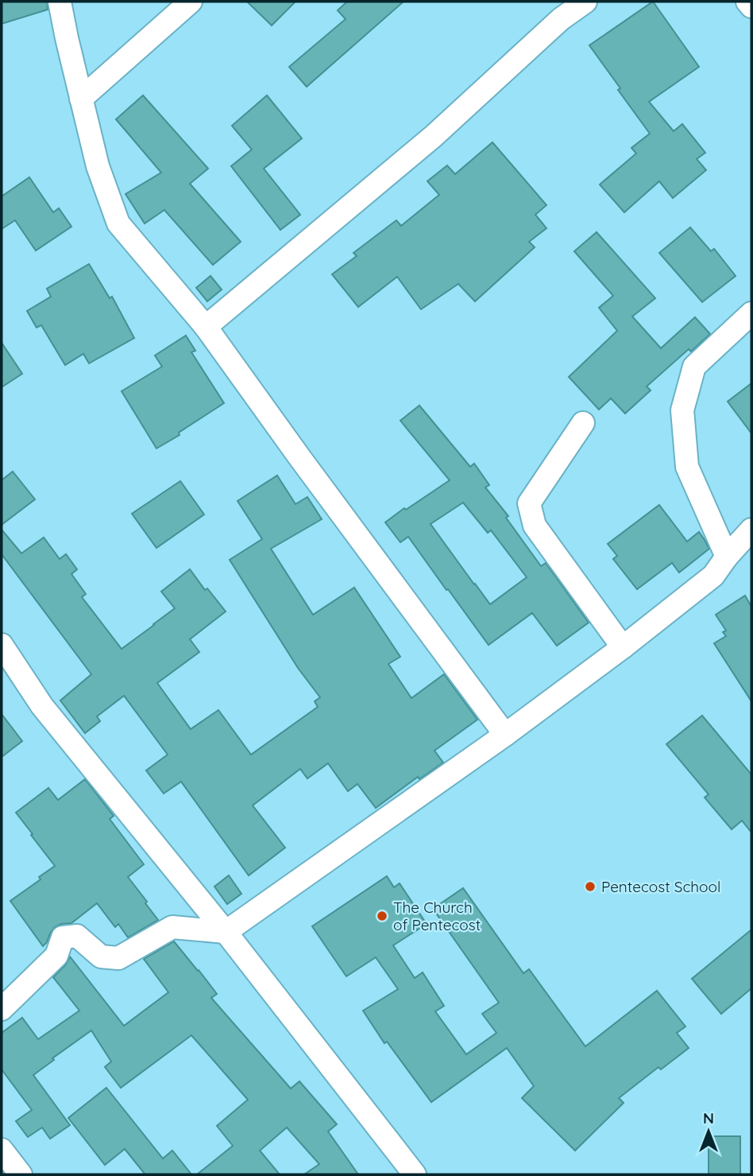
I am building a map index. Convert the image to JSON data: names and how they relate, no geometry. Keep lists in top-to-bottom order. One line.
{"places":["Pentecost School","The Church of Pentecost"],"north":"top"}
